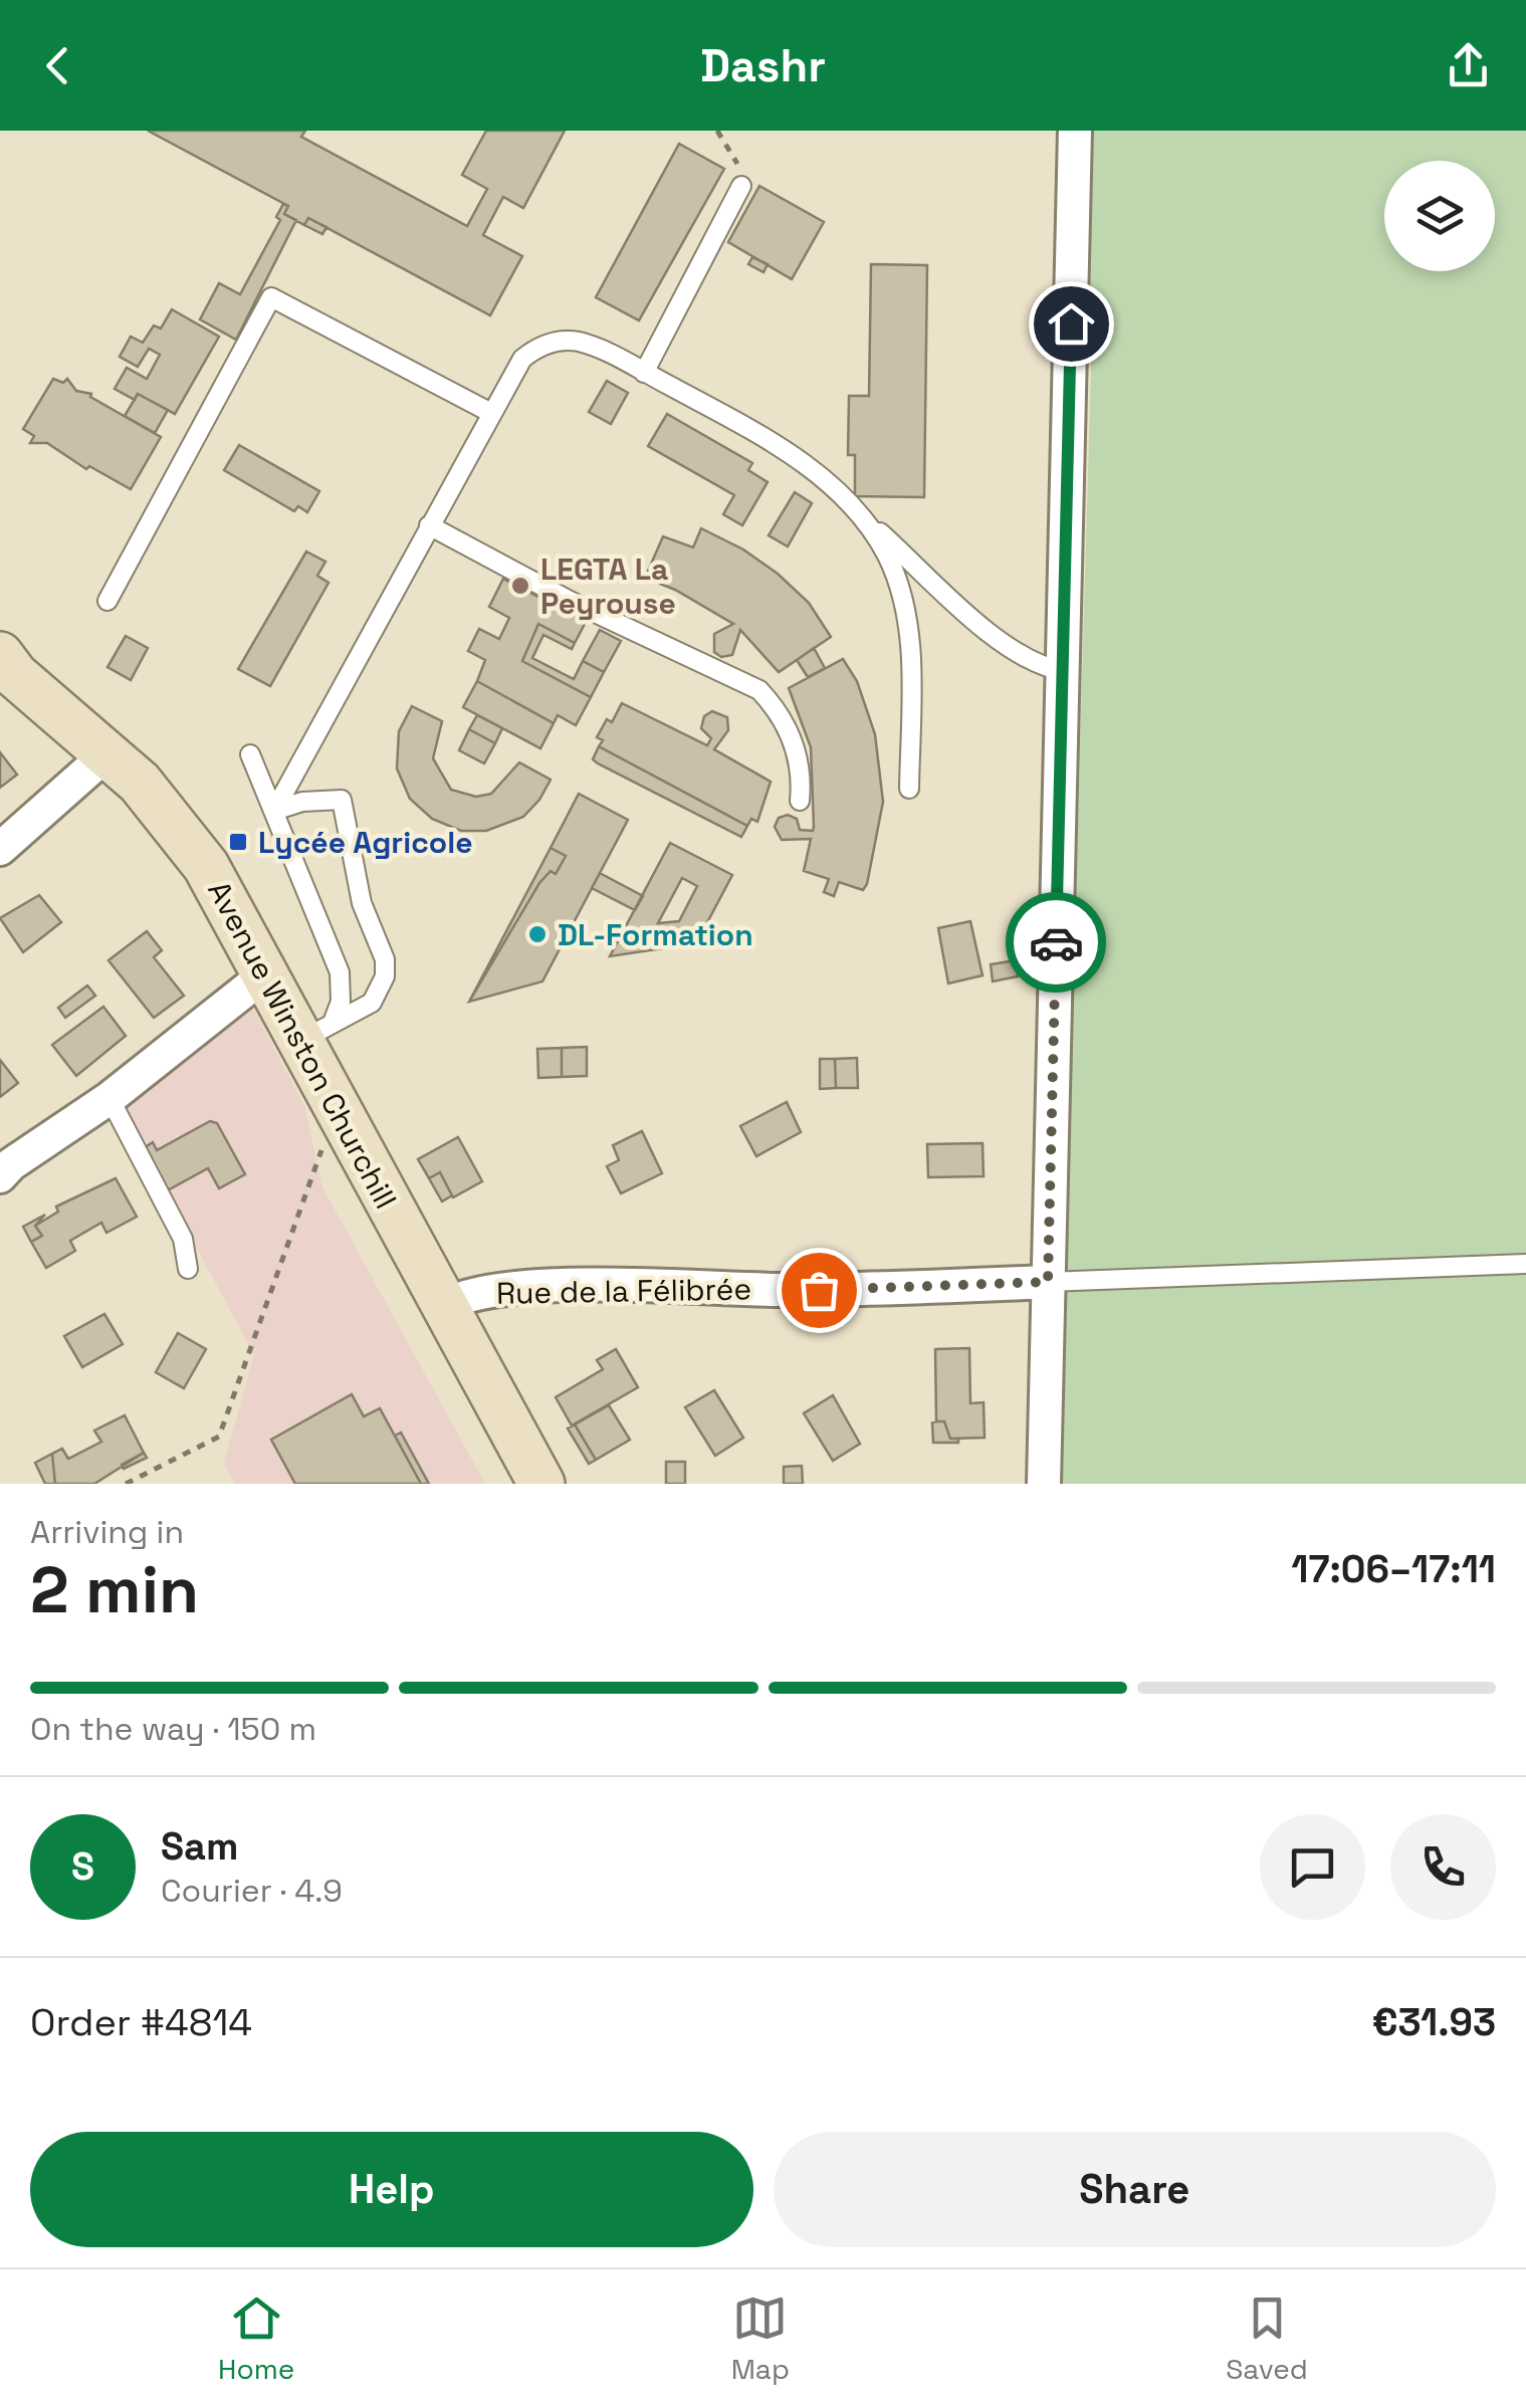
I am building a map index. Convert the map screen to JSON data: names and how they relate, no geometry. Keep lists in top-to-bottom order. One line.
{"streets":{"main road":["Avenue Winston Churchill"],"street":["Rue de la Félibrée"]},"crossings":[["Avenue Winston Churchill","Rue de la Félibrée"]],"places":{"other":["LEGTA La Peyrouse","DL-Formation"],"transit":["Lycée Agricole"]},"page":{"header":"Dashr","heading":["2 min","Arriving in","17:06–17:11"],"panel":["Sam","Courier · 4.9","Order #4814","€31.93"],"bar":"On the way · 150 m","round":"S","buttons":["Help","Share"],"tabs":["Home","Map","Saved"]}}
